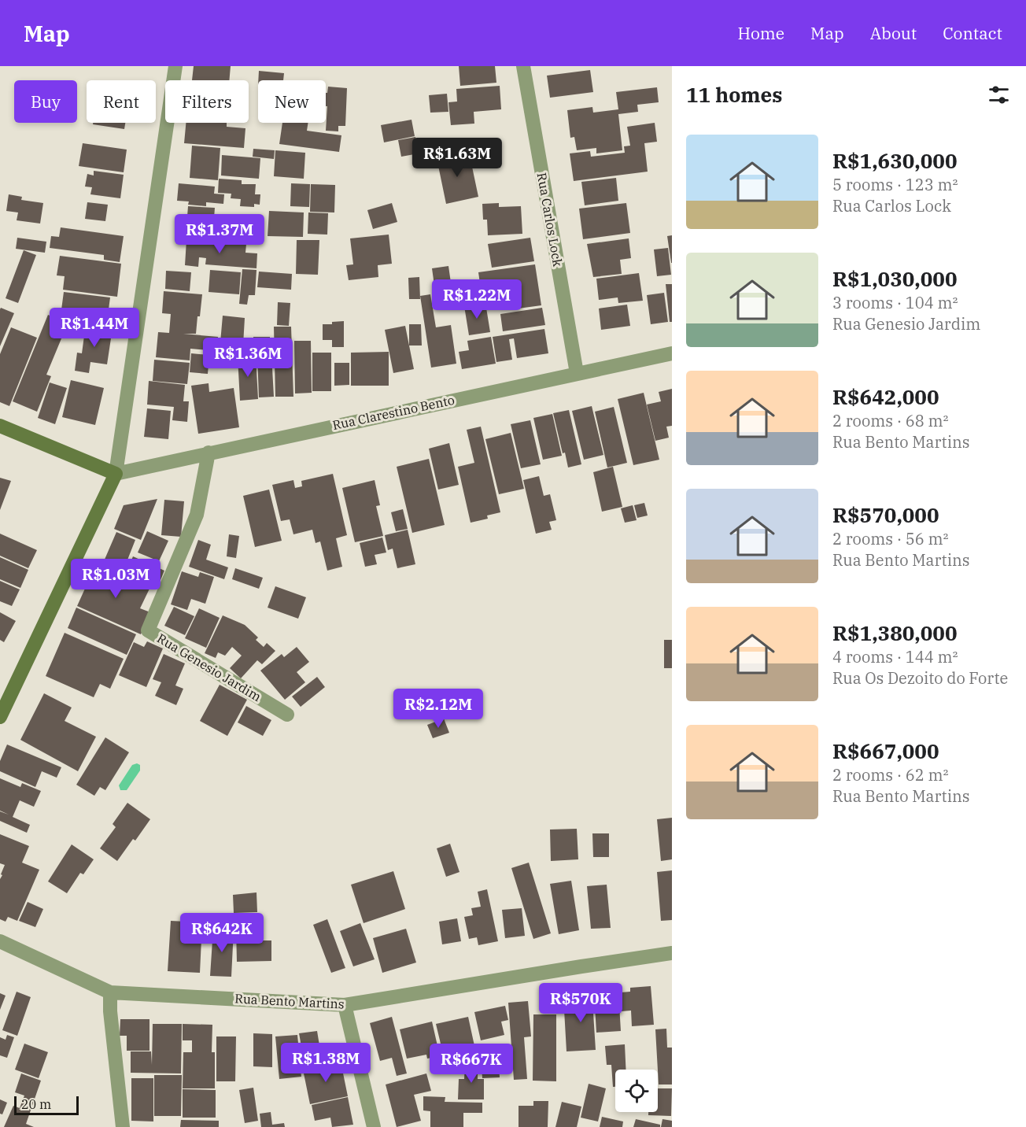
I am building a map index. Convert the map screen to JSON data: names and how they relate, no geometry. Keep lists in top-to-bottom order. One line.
{"streets":{"street":["Rua Carlos Lock","Rua Clarestino Bento","Rua Genesio Jardim","Rua Bento Martins"]},"crossings":[["Rua Carlos Lock","Rua Clarestino Bento"],["Rua Clarestino Bento","Rua Genesio Jardim"]],"scale_bar":"20 m","page":{"header":"Map","nav":["Home","Map","About","Contact"],"heading":"11 homes","chip":["Buy","Rent","Filters","New"],"list":[{"name":"R$1,630,000","note":"5 rooms · 123 m² · Rua Carlos Lock"},{"name":"R$1,030,000","note":"3 rooms · 104 m² · Rua Genesio Jardim"},{"name":"R$642,000","note":"2 rooms · 68 m² · Rua Bento Martins"},{"name":"R$570,000","note":"2 rooms · 56 m² · Rua Bento Martins"},{"name":"R$1,380,000","note":"4 rooms · 144 m² · Rua Os Dezoito do Forte"},{"name":"R$667,000","note":"2 rooms · 62 m² · Rua Bento Martins"}],"price":["R$1.63M","R$1.37M","R$1.22M","R$1.44M","R$1.36M","R$1.03M","R$2.12M","R$642K","R$570K","R$1.38M","R$667K"],"scale":"20 m"}}
